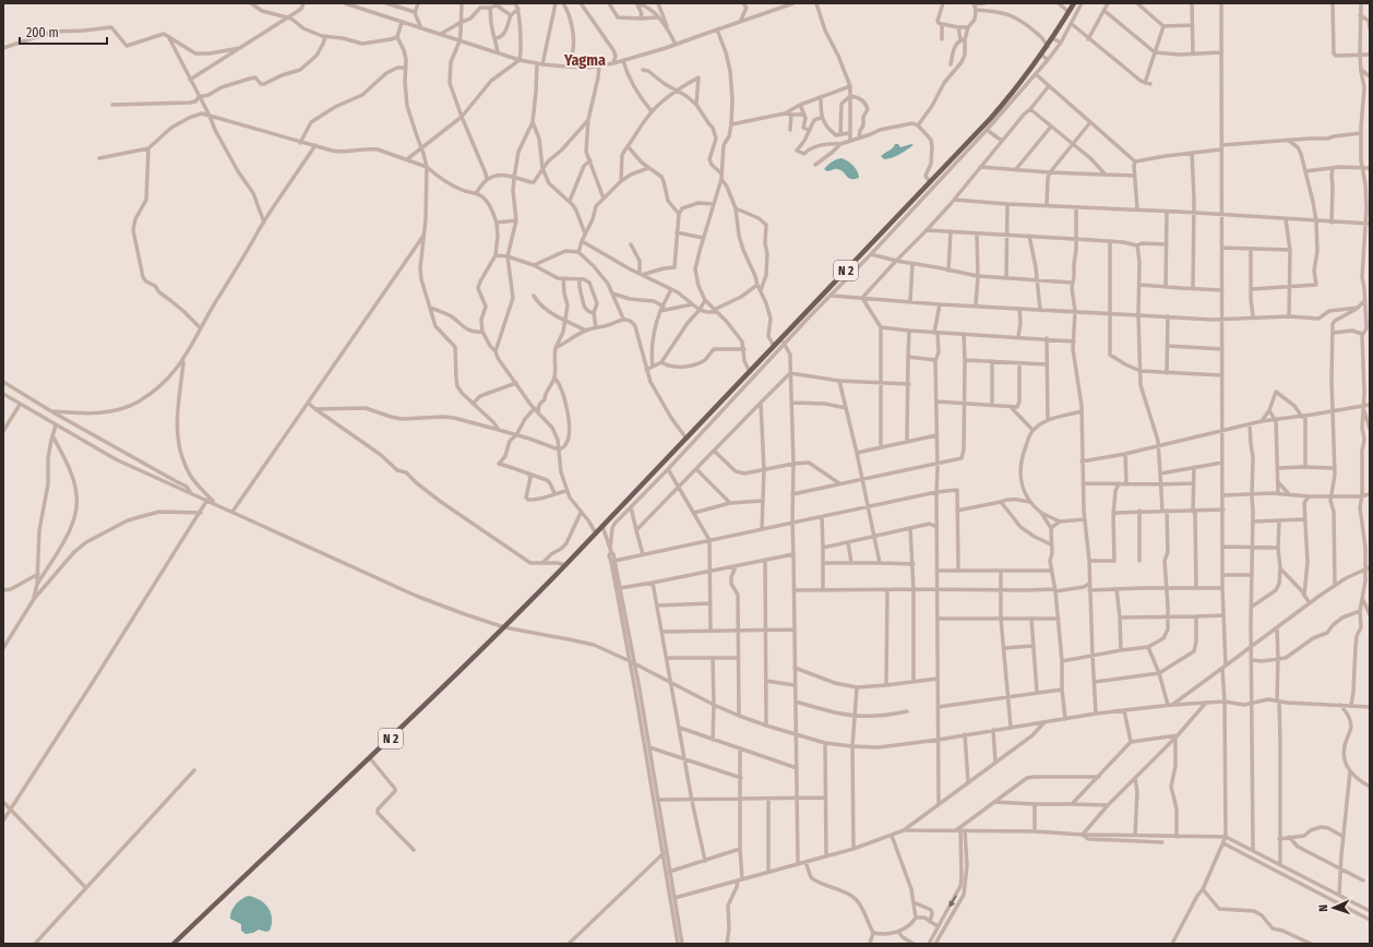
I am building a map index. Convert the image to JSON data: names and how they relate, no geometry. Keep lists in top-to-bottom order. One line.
{"streets":{"main road":["N 2"]},"districts":["Yagma"],"scale_bar":"200 m","north":"left"}
